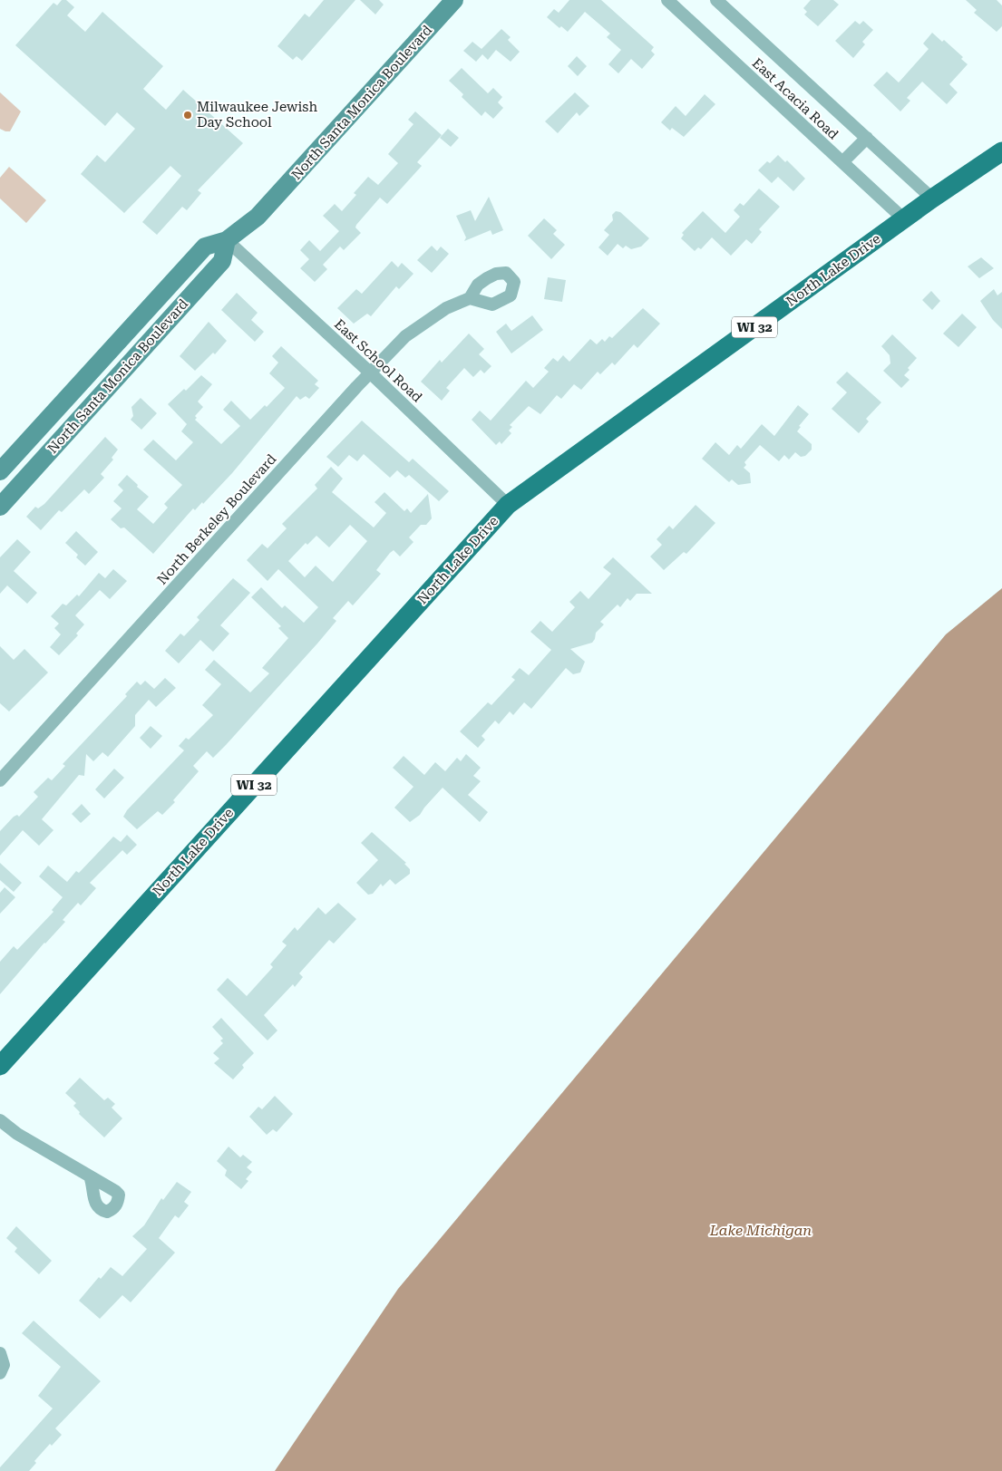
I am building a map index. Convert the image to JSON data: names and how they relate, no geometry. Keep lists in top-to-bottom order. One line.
{"streets":{"main road":["North Lake Drive","WI 32"],"street":["East Acacia Road","North Santa Monica Boulevard","East School Road","North Berkeley Boulevard"]},"crossings":[["East Acacia Road","North Lake Drive"],["North Santa Monica Boulevard","East School Road"],["North Lake Drive","East School Road"],["East School Road","North Berkeley Boulevard"]],"water":["Lake Michigan"],"places":["Milwaukee Jewish Day School"]}
